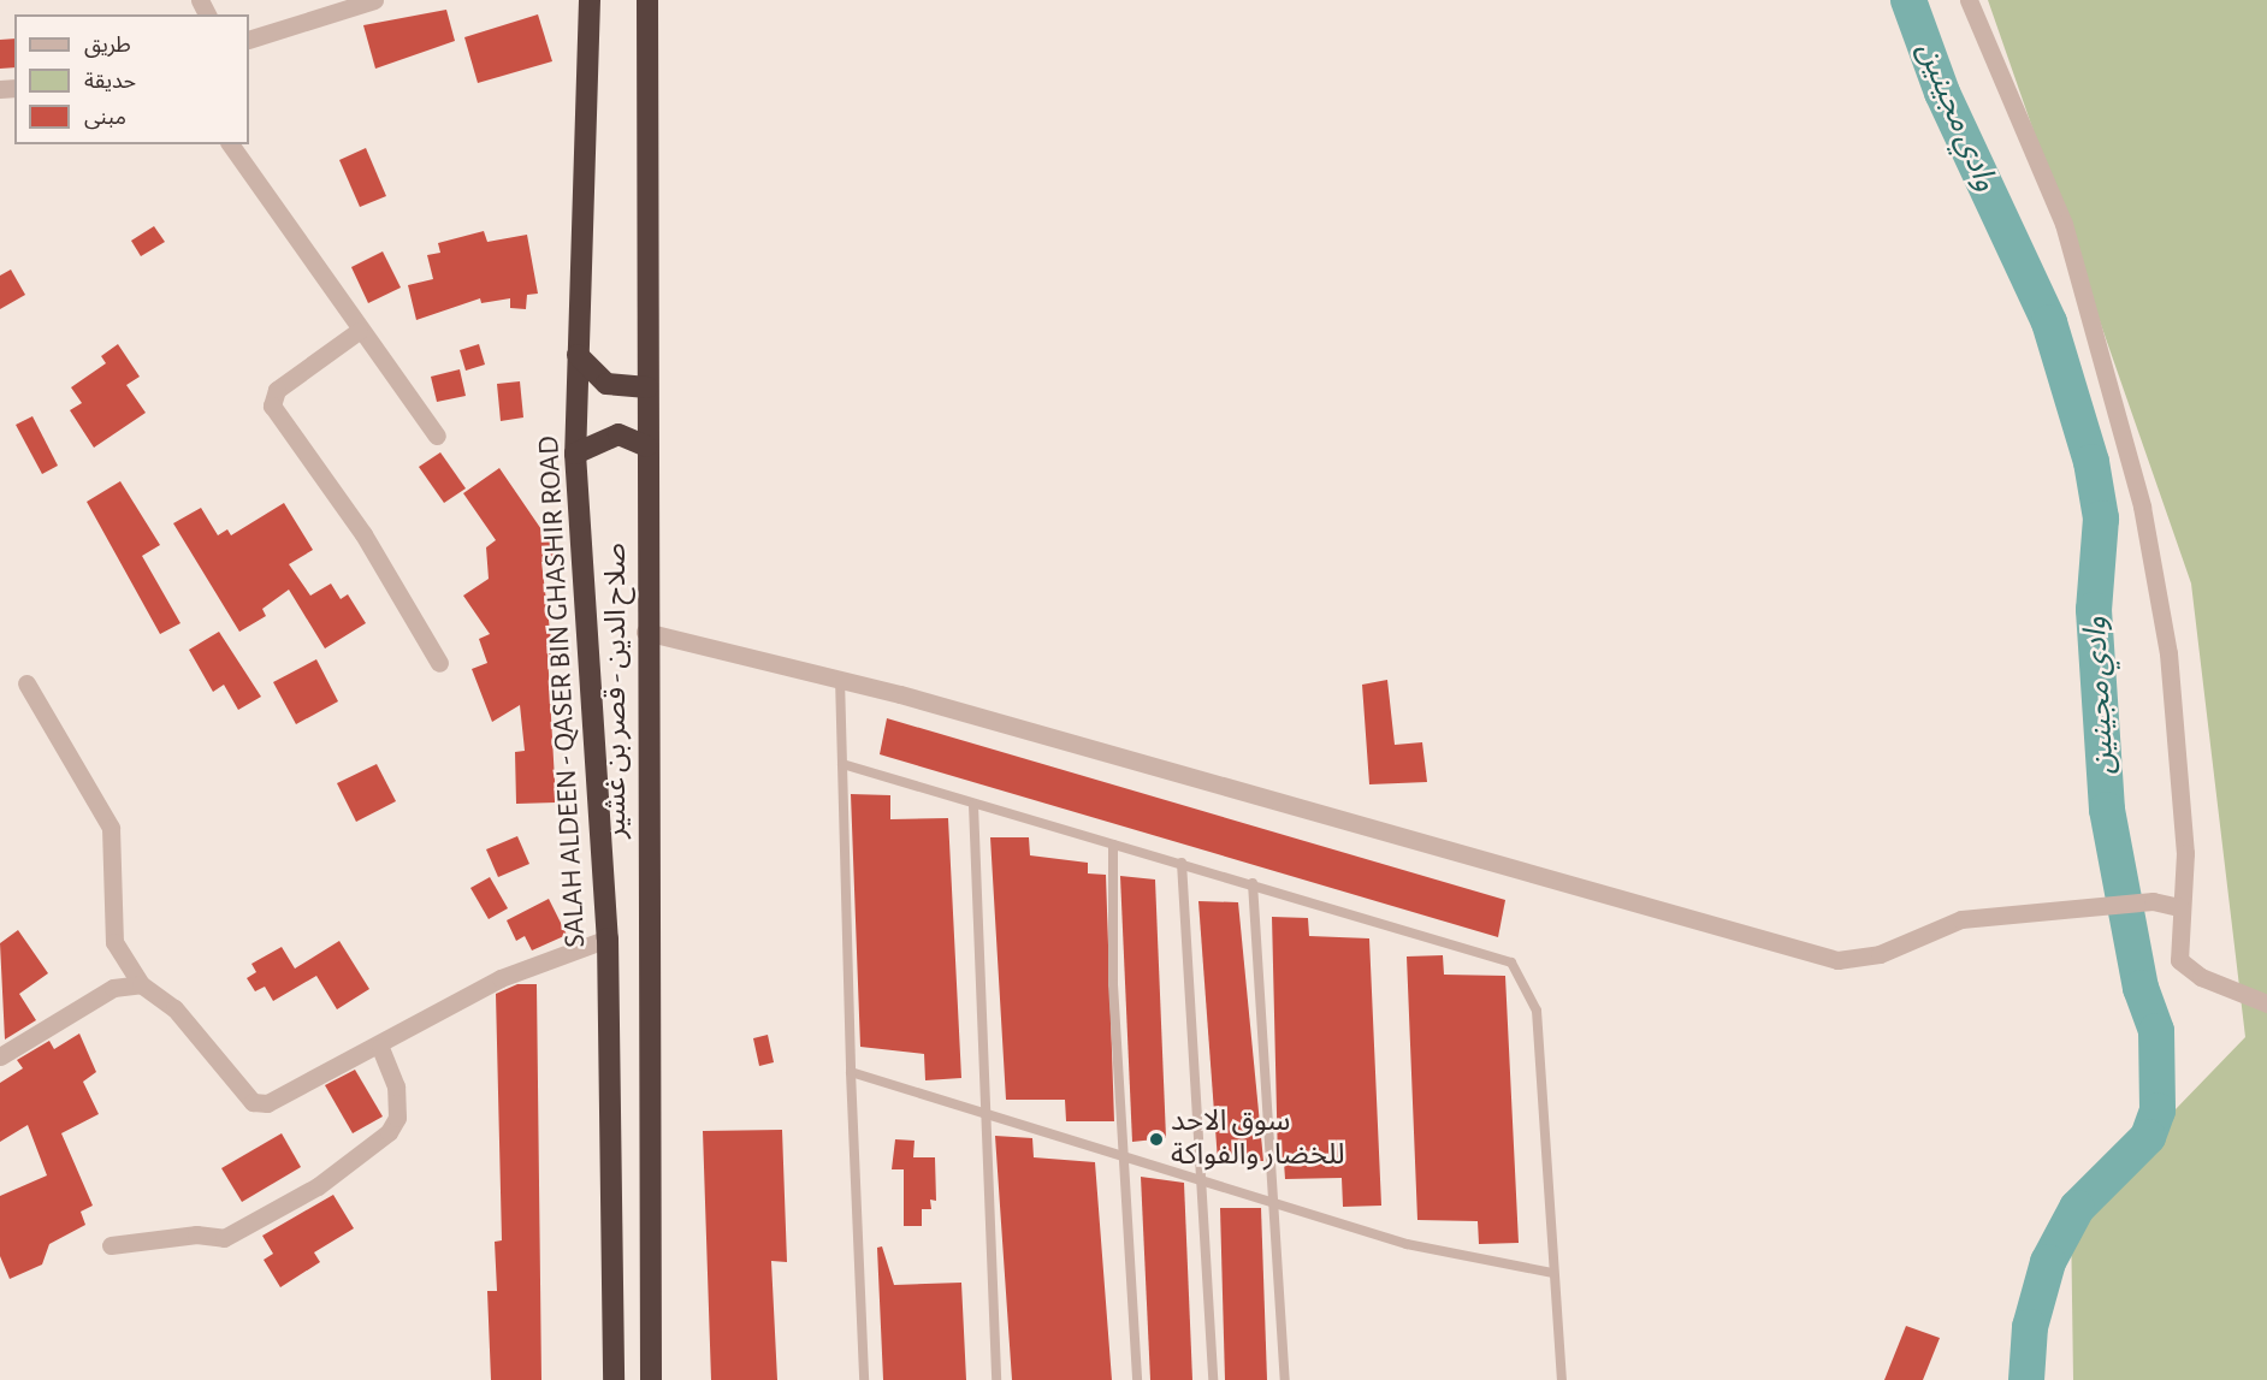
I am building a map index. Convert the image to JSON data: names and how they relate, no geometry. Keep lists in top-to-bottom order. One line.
{"streets":{"highway":["صلاح الدين - قصر بن غشير","SALAH ALDEEN - QASER BIN GHASHIR ROAD"]},"water":["وادي مجينين"],"places":["سوق الاحد للخضار والفواكة"],"legend":["طريق","حديقة","مبنى"]}
